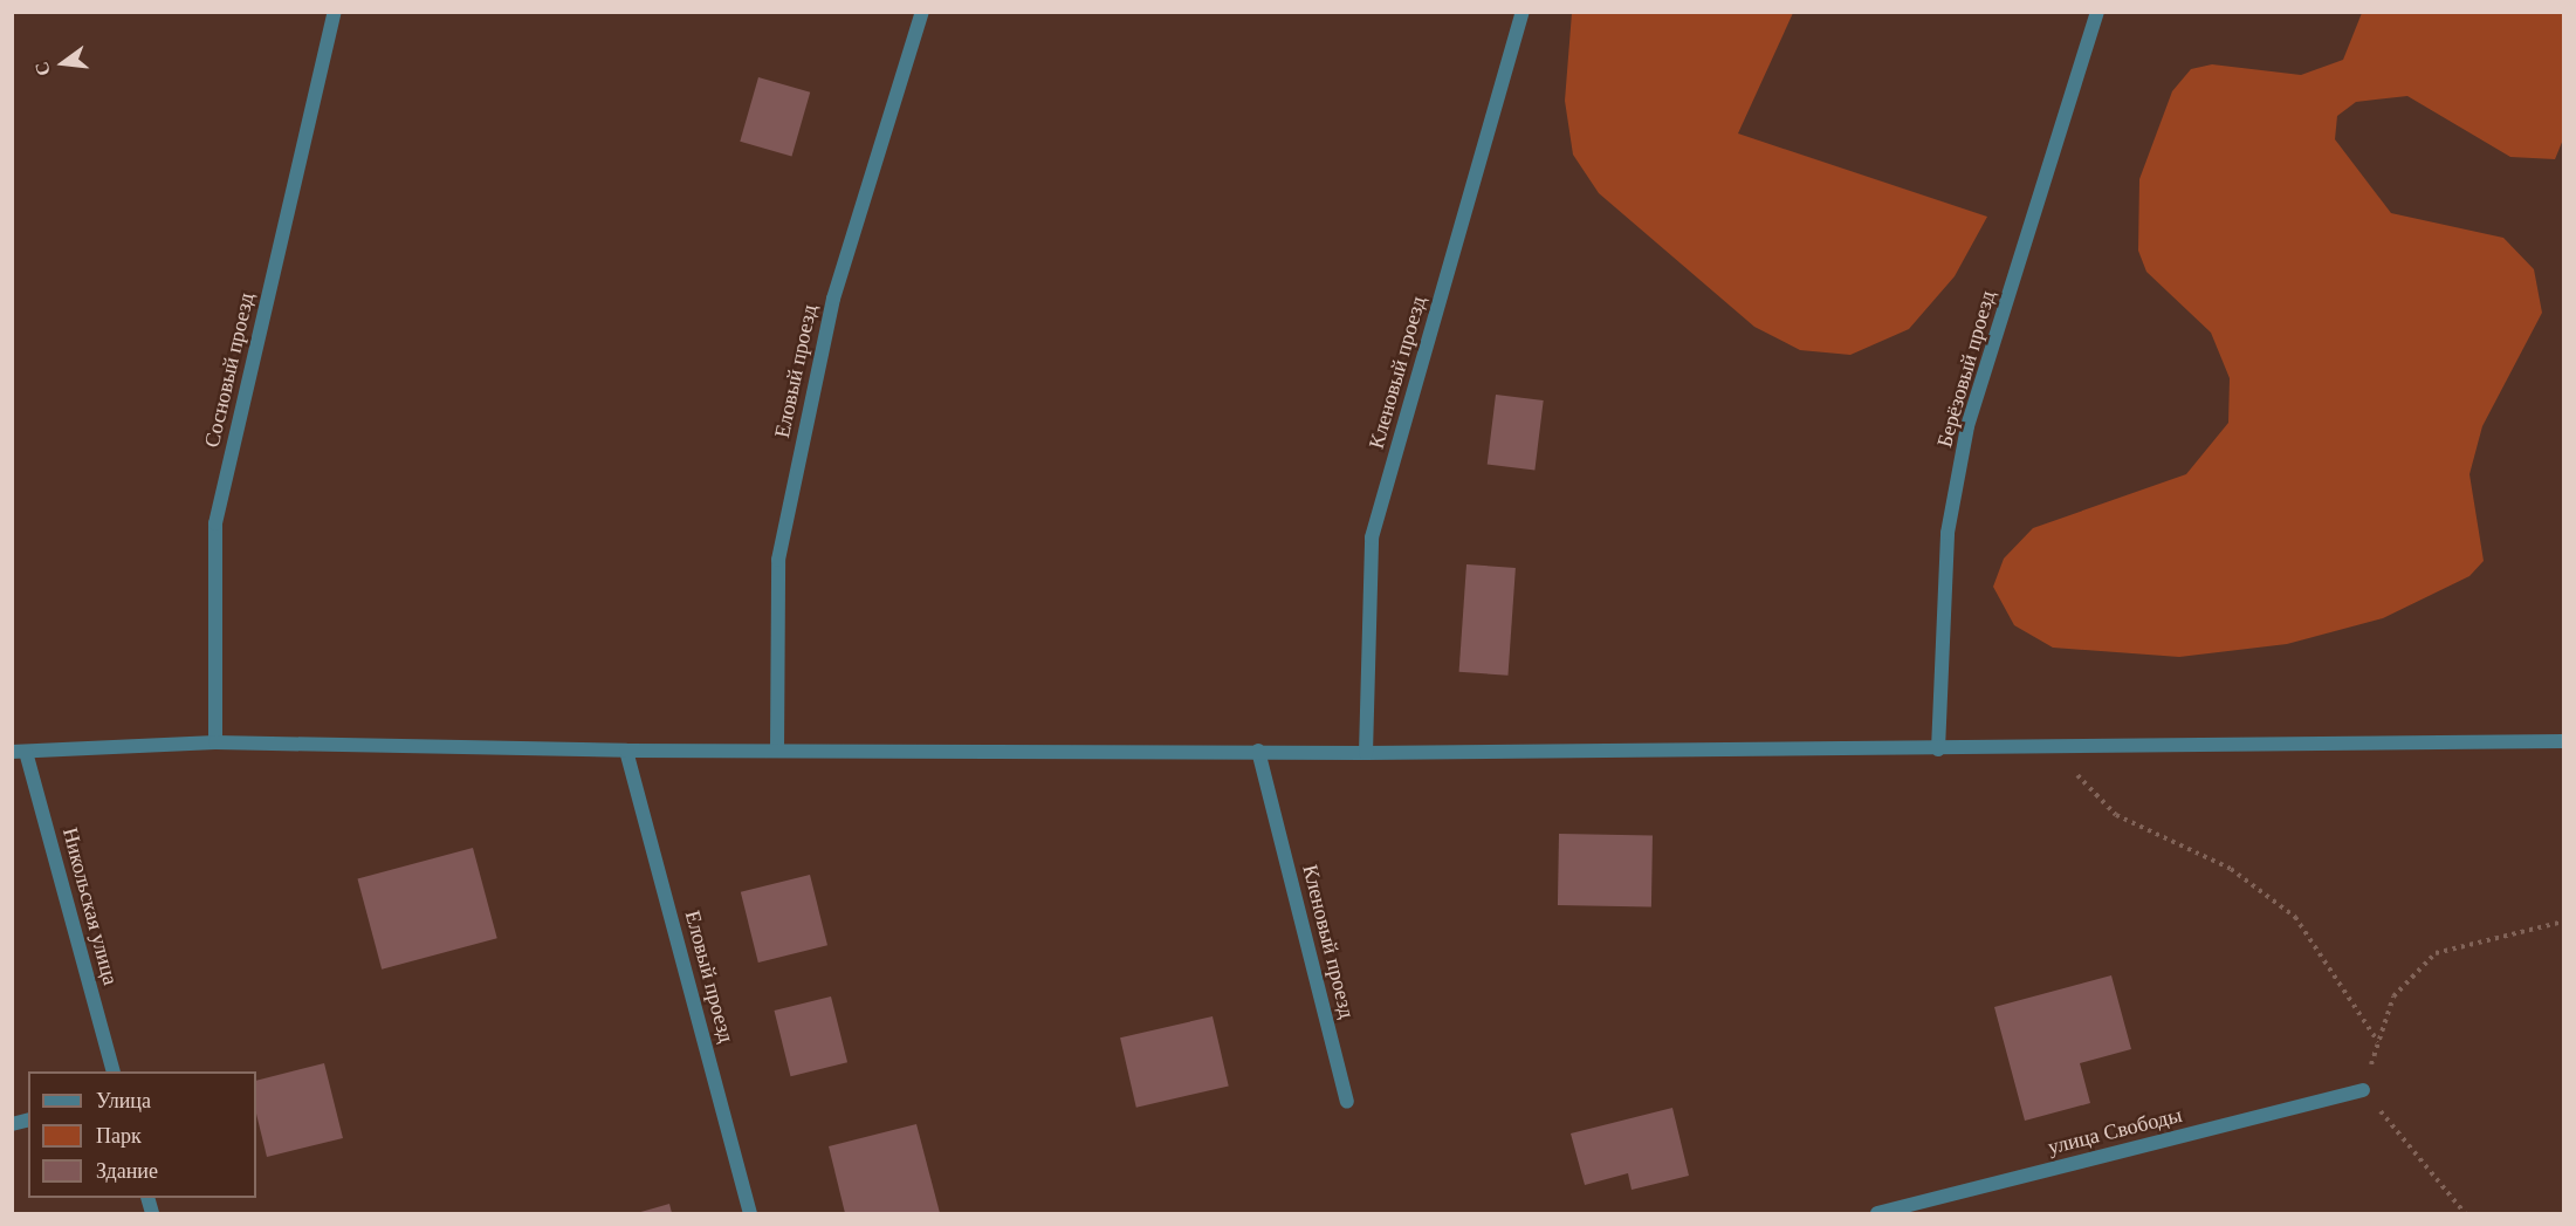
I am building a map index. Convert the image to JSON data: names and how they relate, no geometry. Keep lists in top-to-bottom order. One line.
{"streets":{"street":["Берёзовый проезд","Сосновый проезд","Еловый проезд","Кленовый проезд","Никольская улица","улица Свободы"]},"legend":["Улица","Парк","Здание"],"north":"left"}
